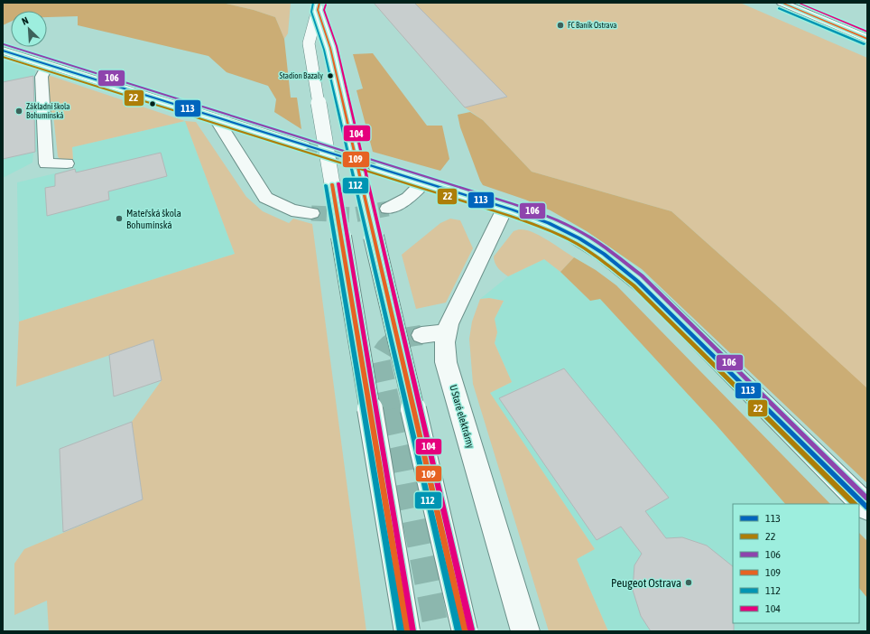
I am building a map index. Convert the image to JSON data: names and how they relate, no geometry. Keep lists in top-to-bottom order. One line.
{"streets":{"street":["U Staré elektrárny"]},"places":["FC Baník Ostrava","Stadion Bazaly","Základní škola Bohumínská","Mateřská škola Bohumínská","Peugeot Ostrava"],"lines":["transit line 109","transit line 112","transit line 104","transit line 106","transit line 113","transit line 22"],"legend":["113","22","106","109","112","104"],"north":"top left"}
